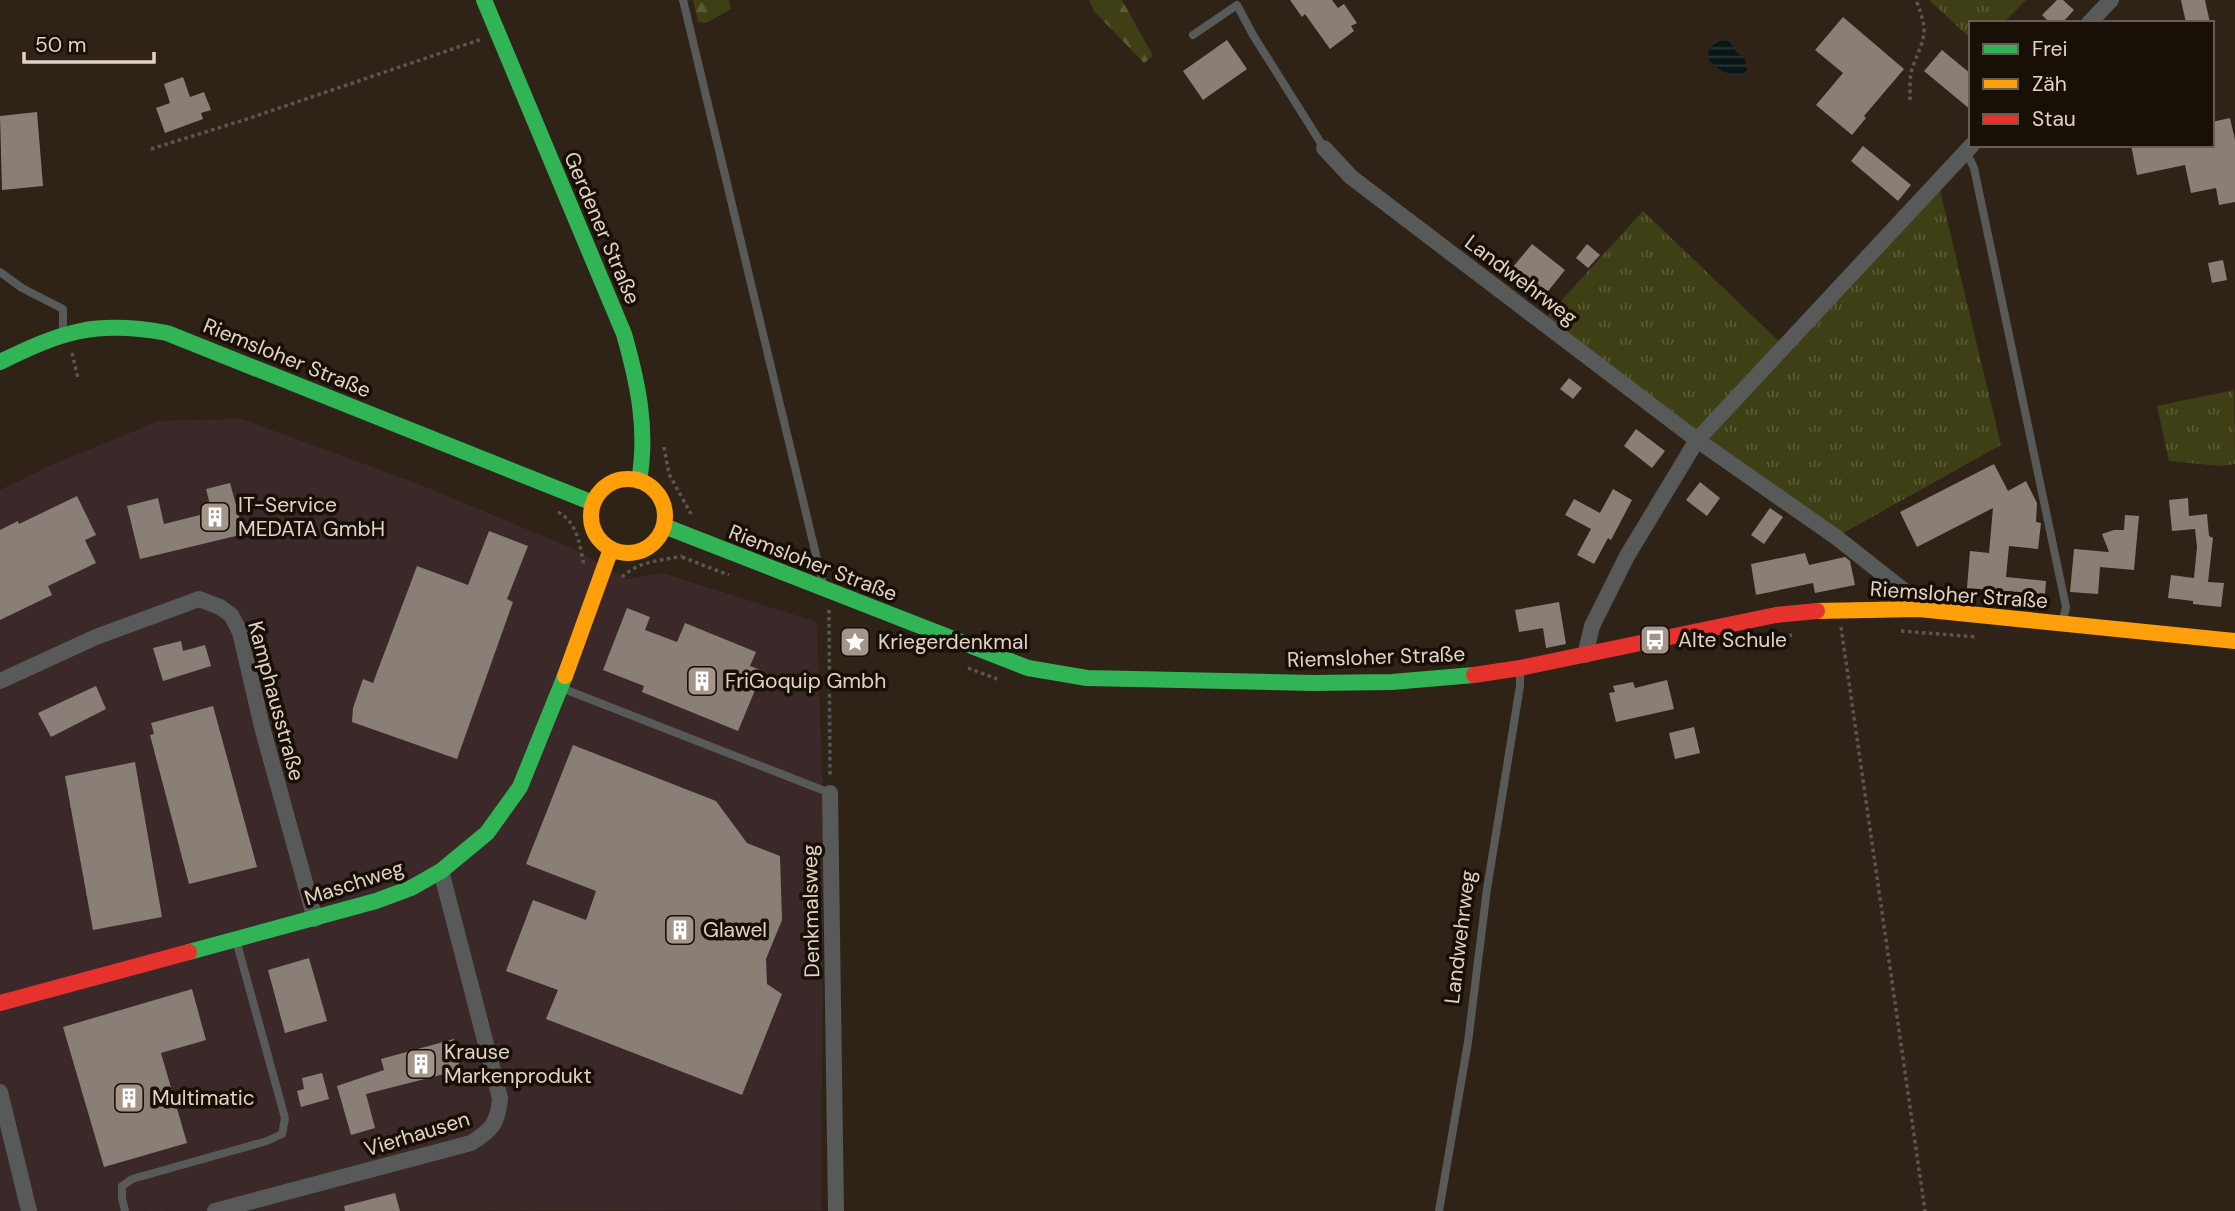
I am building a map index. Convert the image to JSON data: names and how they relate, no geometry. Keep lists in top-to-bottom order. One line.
{"streets":{"main road":["Gerdener Straße","Riemsloher Straße","Maschweg"],"street":["Landwehrweg","Kamphausstraße","Denkmalsweg","Vierhausen"]},"crossings":[["Gerdener Straße","Riemsloher Straße"],["Gerdener Straße","Maschweg"],["Landwehrweg","Riemsloher Straße"],["Riemsloher Straße","Maschweg"],["Kamphausstraße","Maschweg"],["Maschweg","Vierhausen"]],"places":{"building":["IT-Service MEDATA GmbH","FriGoquip Gmbh","Glawel","Krause Markenprodukt","Multimatic"],"bus stop":["Alte Schule"],"place":["Kriegerdenkmal"]},"legend":["Frei","Zäh","Stau"],"scale_bar":"50 m"}
